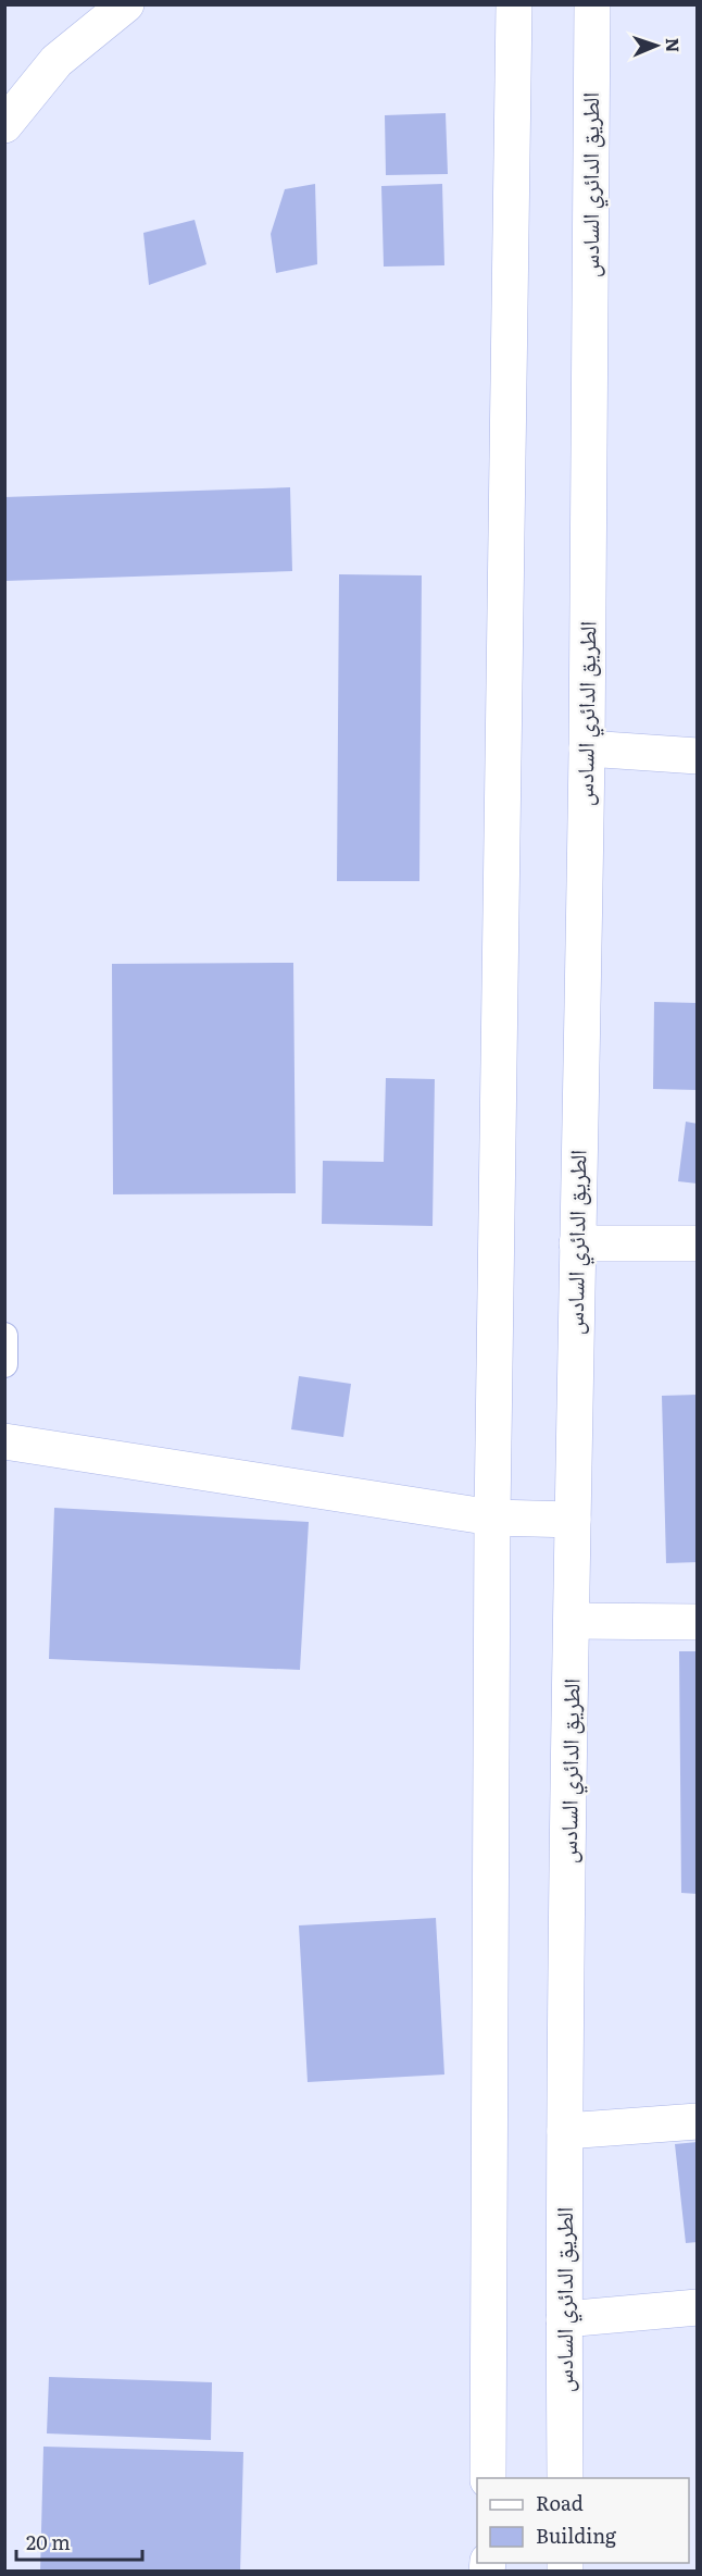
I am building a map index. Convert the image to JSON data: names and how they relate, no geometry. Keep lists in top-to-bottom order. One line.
{"streets":{"main road":["الطريق الدائري السادس"]},"legend":["Road","Building"],"scale_bar":"20 m","north":"right"}
